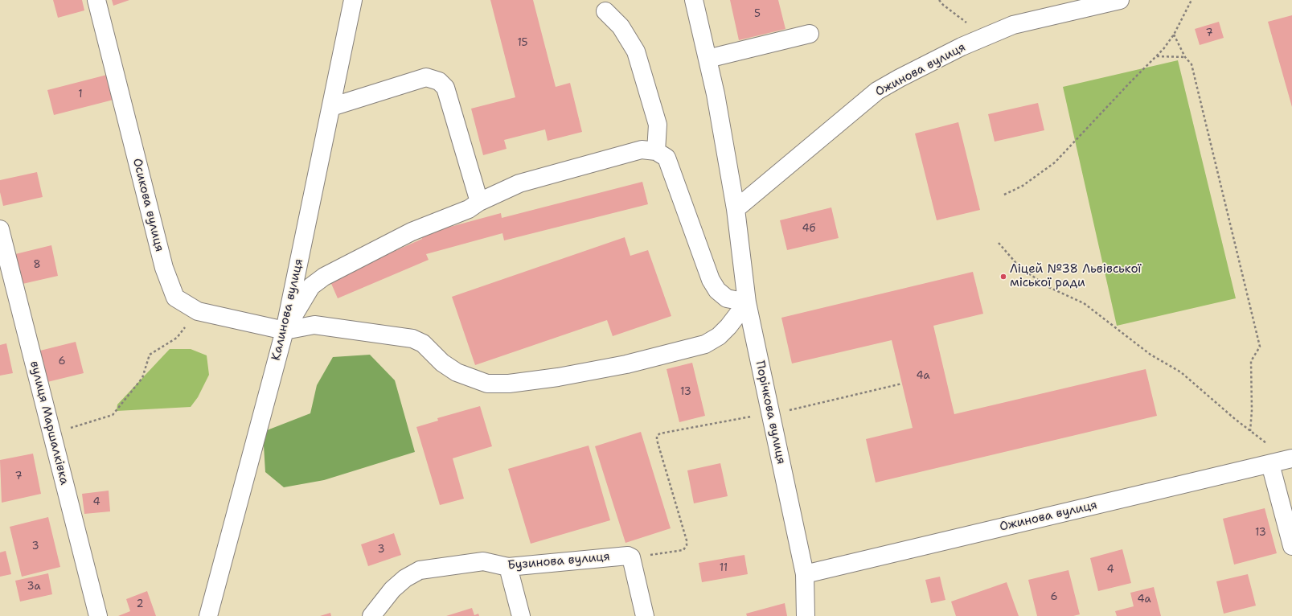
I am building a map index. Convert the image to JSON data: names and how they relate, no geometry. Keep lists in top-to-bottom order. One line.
{"streets":{"street":["Ожинова вулиця","Осикова вулиця","Калинова вулиця","Порічкова вулиця","вулиця Маршалківка","Бузинова вулиця"]},"crossings":[["Ожинова вулиця","Порічкова вулиця"],["Осикова вулиця","Калинова вулиця"]],"places":["Ліцей №38 Львівської міської ради"],"house_numbers":["5","7","15","1","4б","8","6","4а","13","7","4","13","3","3","11","4","3а","6","4а","2"]}
